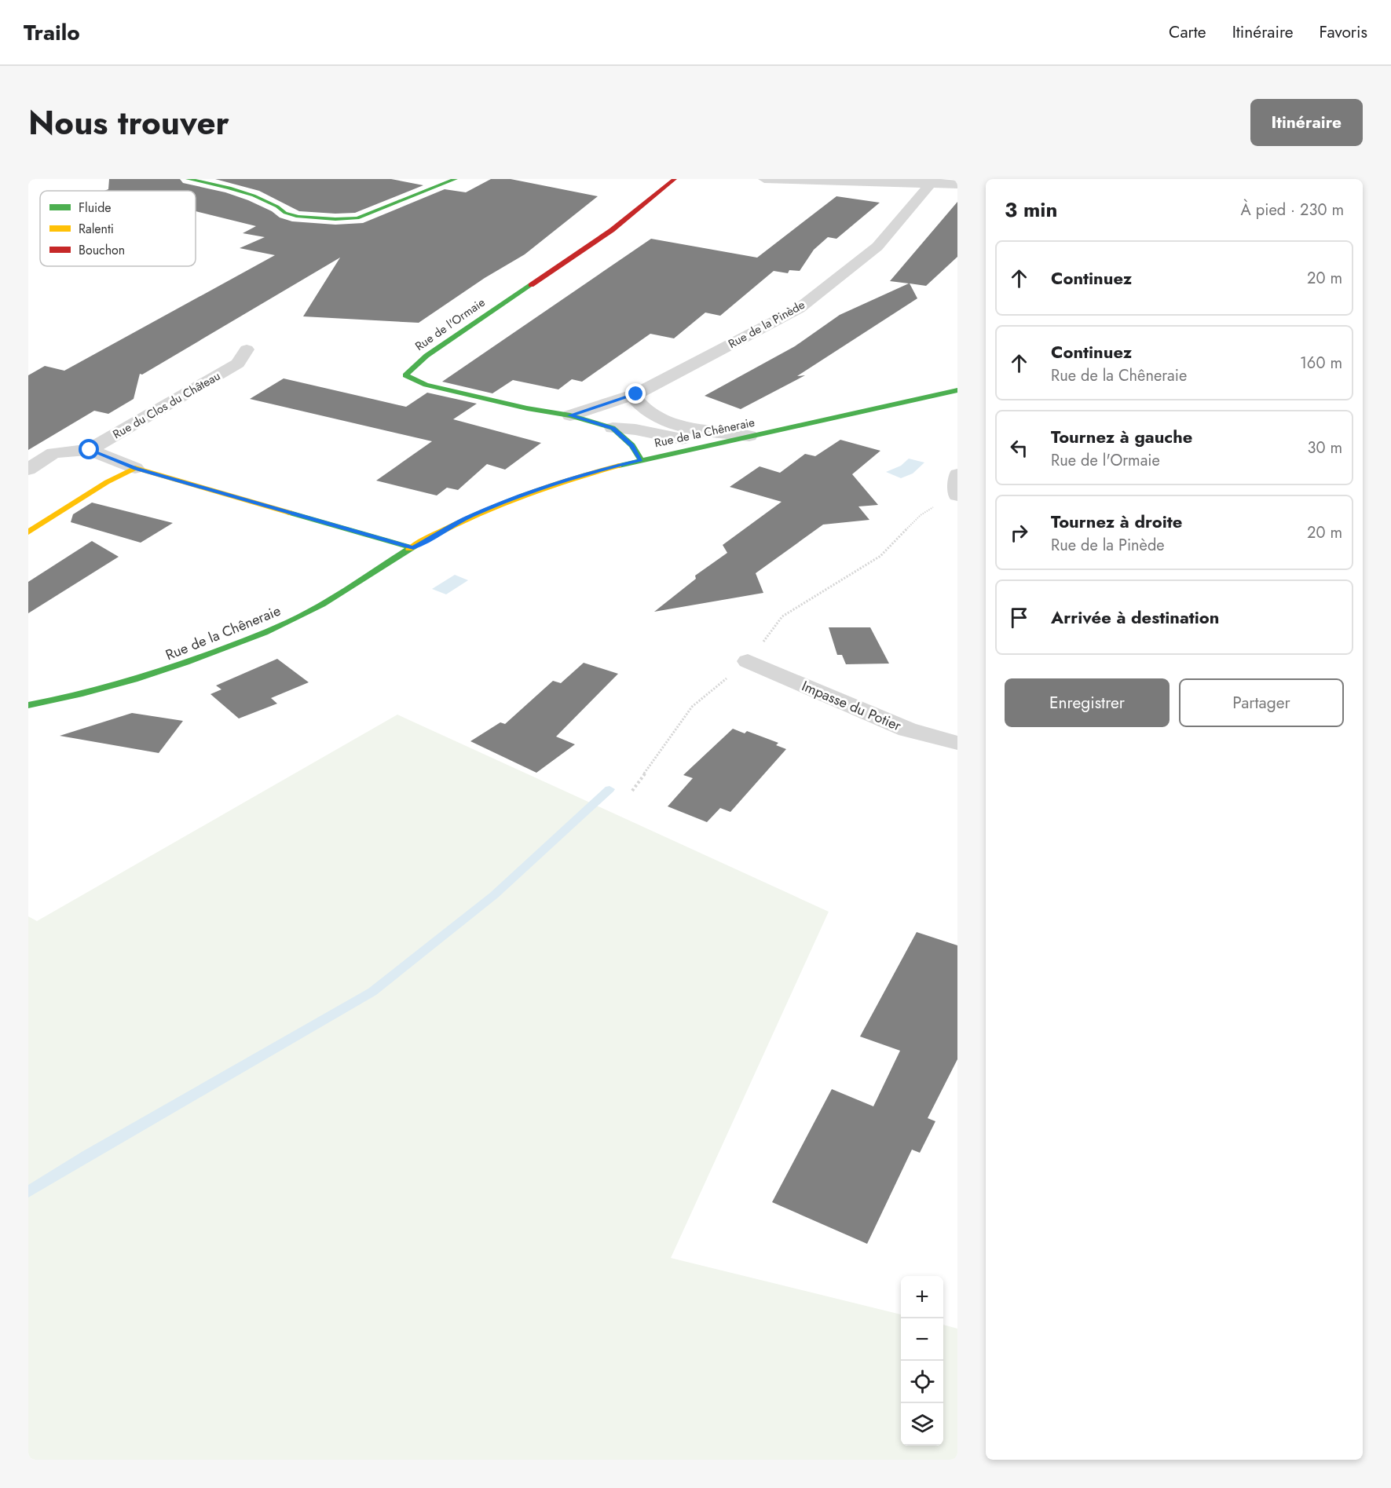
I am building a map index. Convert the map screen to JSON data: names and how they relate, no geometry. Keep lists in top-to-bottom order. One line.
{"streets":{"street":["Rue de l'Ormaie","Rue de la Pinède","Rue du Clos du Château","Rue de la Chêneraie","Impasse du Potier"]},"crossings":[["Rue de l'Ormaie","Rue de la Pinède"],["Rue de l'Ormaie","Rue de la Chêneraie"]],"legend":["Fluide","Ralenti","Bouchon"],"page":{"header":"Trailo","nav":["Carte","Itinéraire","Favoris"],"title":"Nous trouver","buttons":["Itinéraire",["Enregistrer","Partager"]],"heading":["3 min","À pied · 230 m"],"list":[["Continuez","20 m"],["Continuez","Rue de la Chêneraie","160 m"],["Tournez à gauche","Rue de l'Ormaie","30 m"],["Tournez à droite","Rue de la Pinède","20 m"],"Arrivée à destination"],"map_buttons":["+","−"]}}
